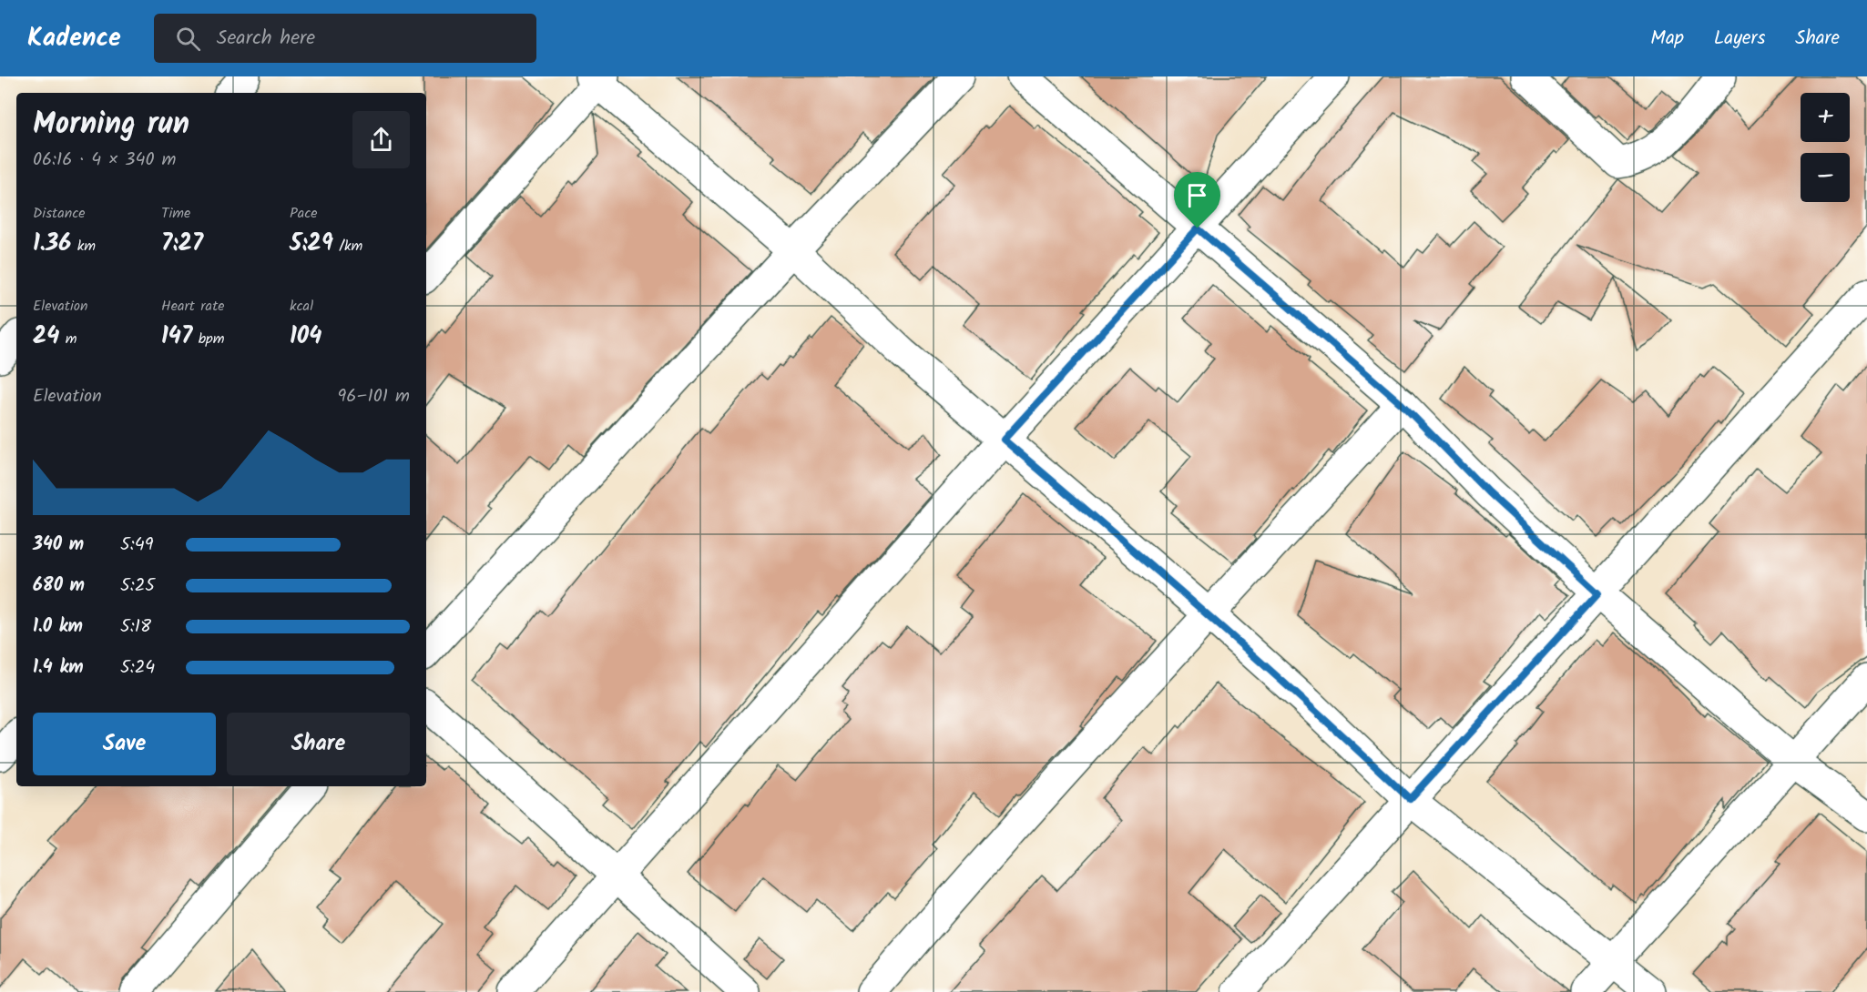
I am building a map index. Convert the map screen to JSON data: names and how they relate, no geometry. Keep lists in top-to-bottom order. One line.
{"page":{"header":"Kadence","search":"Search here","nav":["Map","Layers","Share"],"map_buttons":["+","−"],"heading":["Morning run","06:16 · 4 × 340 m"],"stats":[["Distance","1.36 km"],["Time","7:27"],["Pace","5:29 /km"],["Elevation","24 m"],["Heart rate","147 bpm"],["kcal","104"]],"chart":["Elevation","96–101 m"],"list":[{"name":"340 m","note":"5:49"},{"name":"680 m","note":"5:25"},{"name":"1.0 km","note":"5:18"},{"name":"1.4 km","note":"5:24"}],"buttons":["Save","Share"]}}
